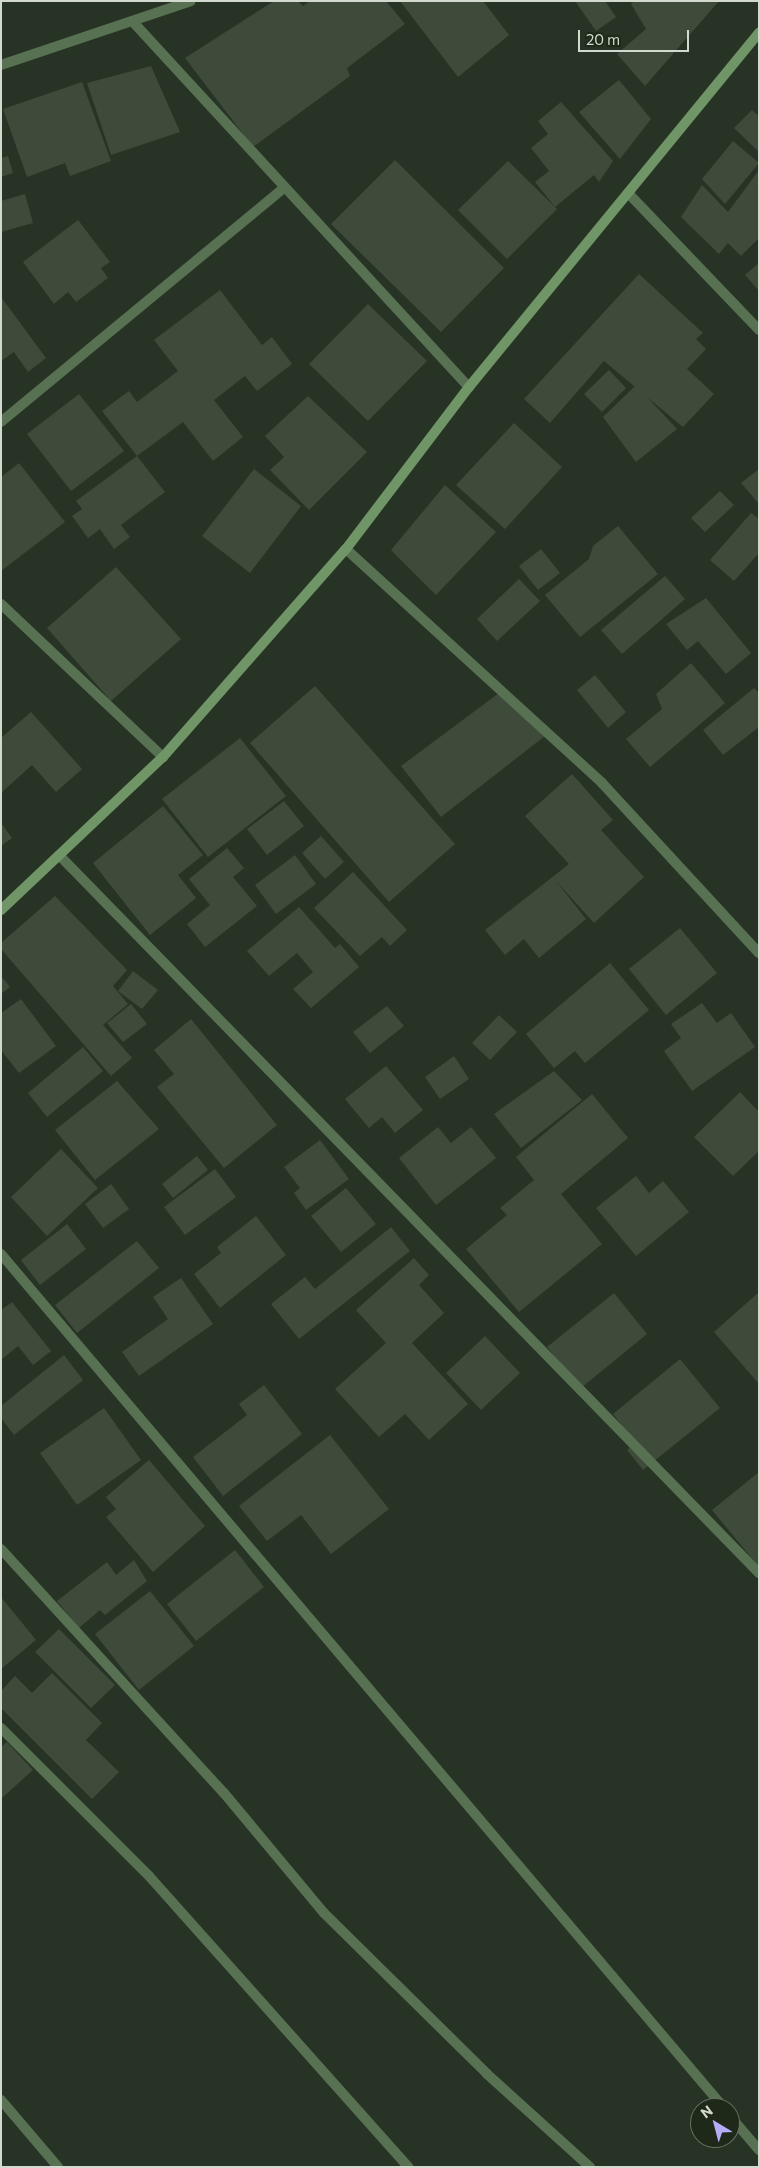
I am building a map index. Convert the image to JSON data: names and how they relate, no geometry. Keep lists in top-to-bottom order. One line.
{"scale_bar":"20 m","north":"top left"}
